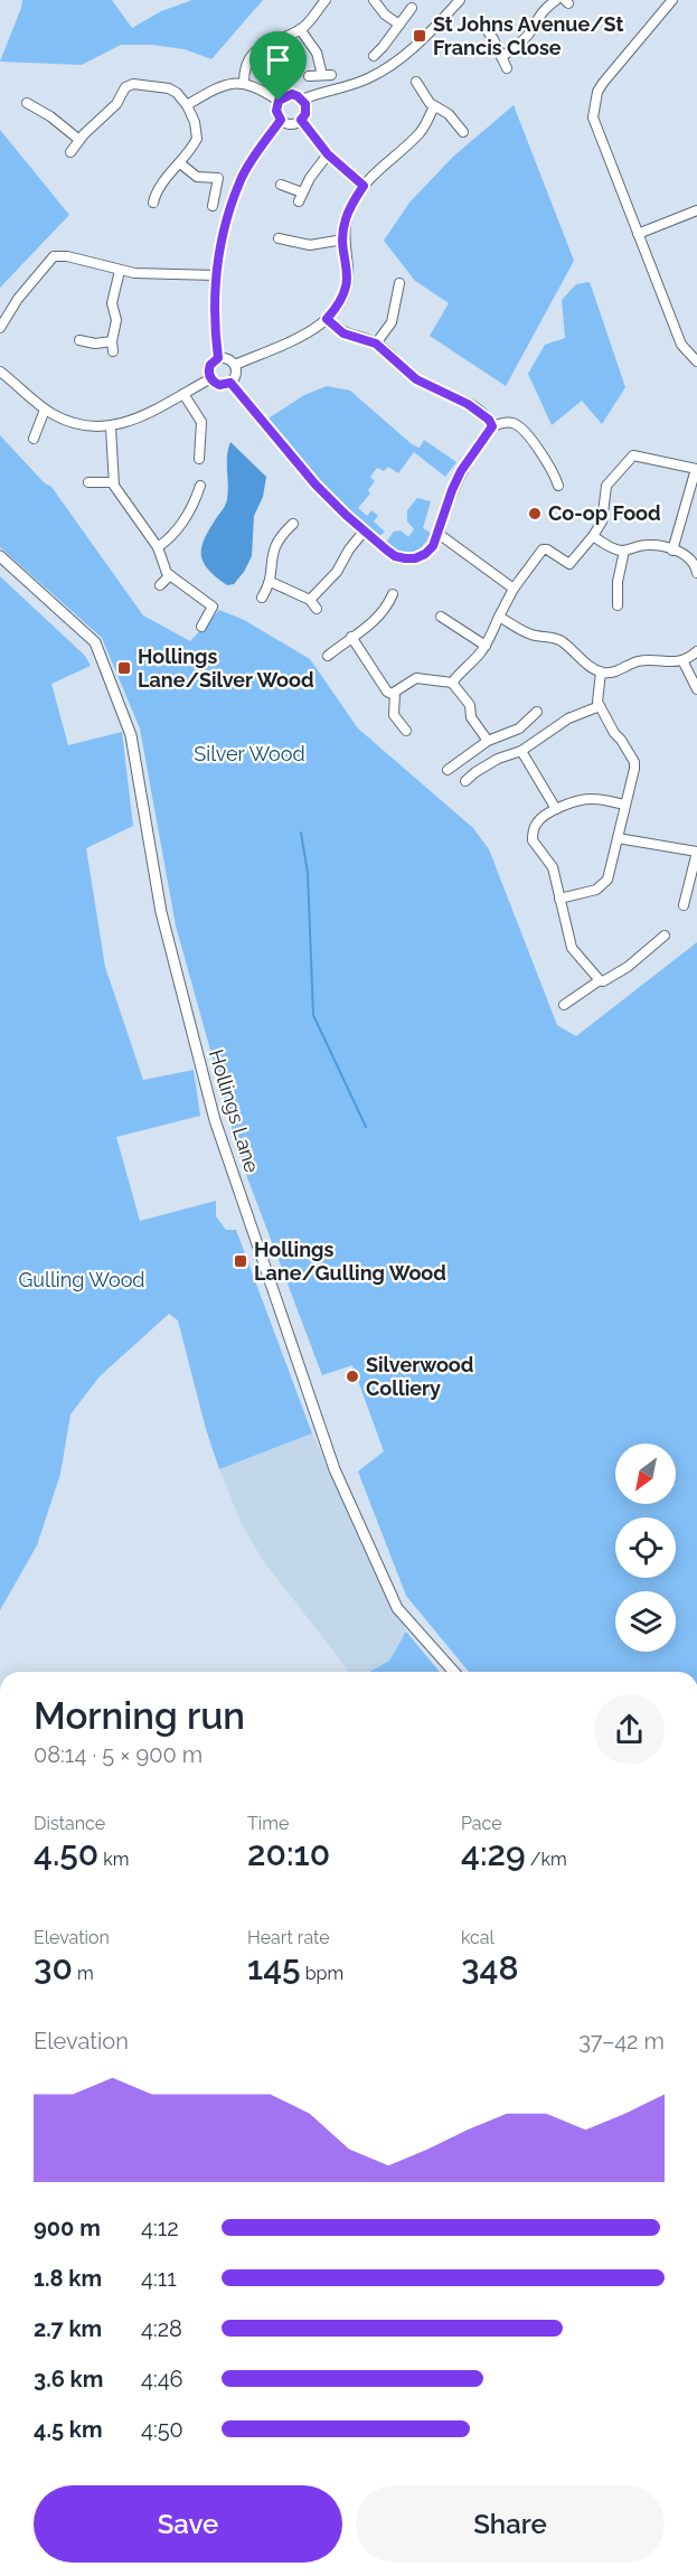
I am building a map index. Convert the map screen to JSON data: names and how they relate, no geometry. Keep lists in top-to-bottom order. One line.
{"streets":{"street":["Hollings Lane"]},"parks":["Silver Wood","Gulling Wood"],"places":{"transit":["St Johns Avenue/St Francis Close","Hollings Lane/Silver Wood","Hollings Lane/Gulling Wood"],"other":["Co-op Food","Silverwood Colliery"]},"north":"bottom left","page":{"heading":["Morning run","08:14 · 5 × 900 m"],"stats":[["Distance","4.50 km"],["Time","20:10"],["Pace","4:29 /km"],["Elevation","30 m"],["Heart rate","145 bpm"],["kcal","348"]],"chart":["Elevation","37–42 m"],"list":[{"name":"900 m","note":"4:12"},{"name":"1.8 km","note":"4:11"},{"name":"2.7 km","note":"4:28"},{"name":"3.6 km","note":"4:46"},{"name":"4.5 km","note":"4:50"}],"buttons":["Save","Share"]}}
